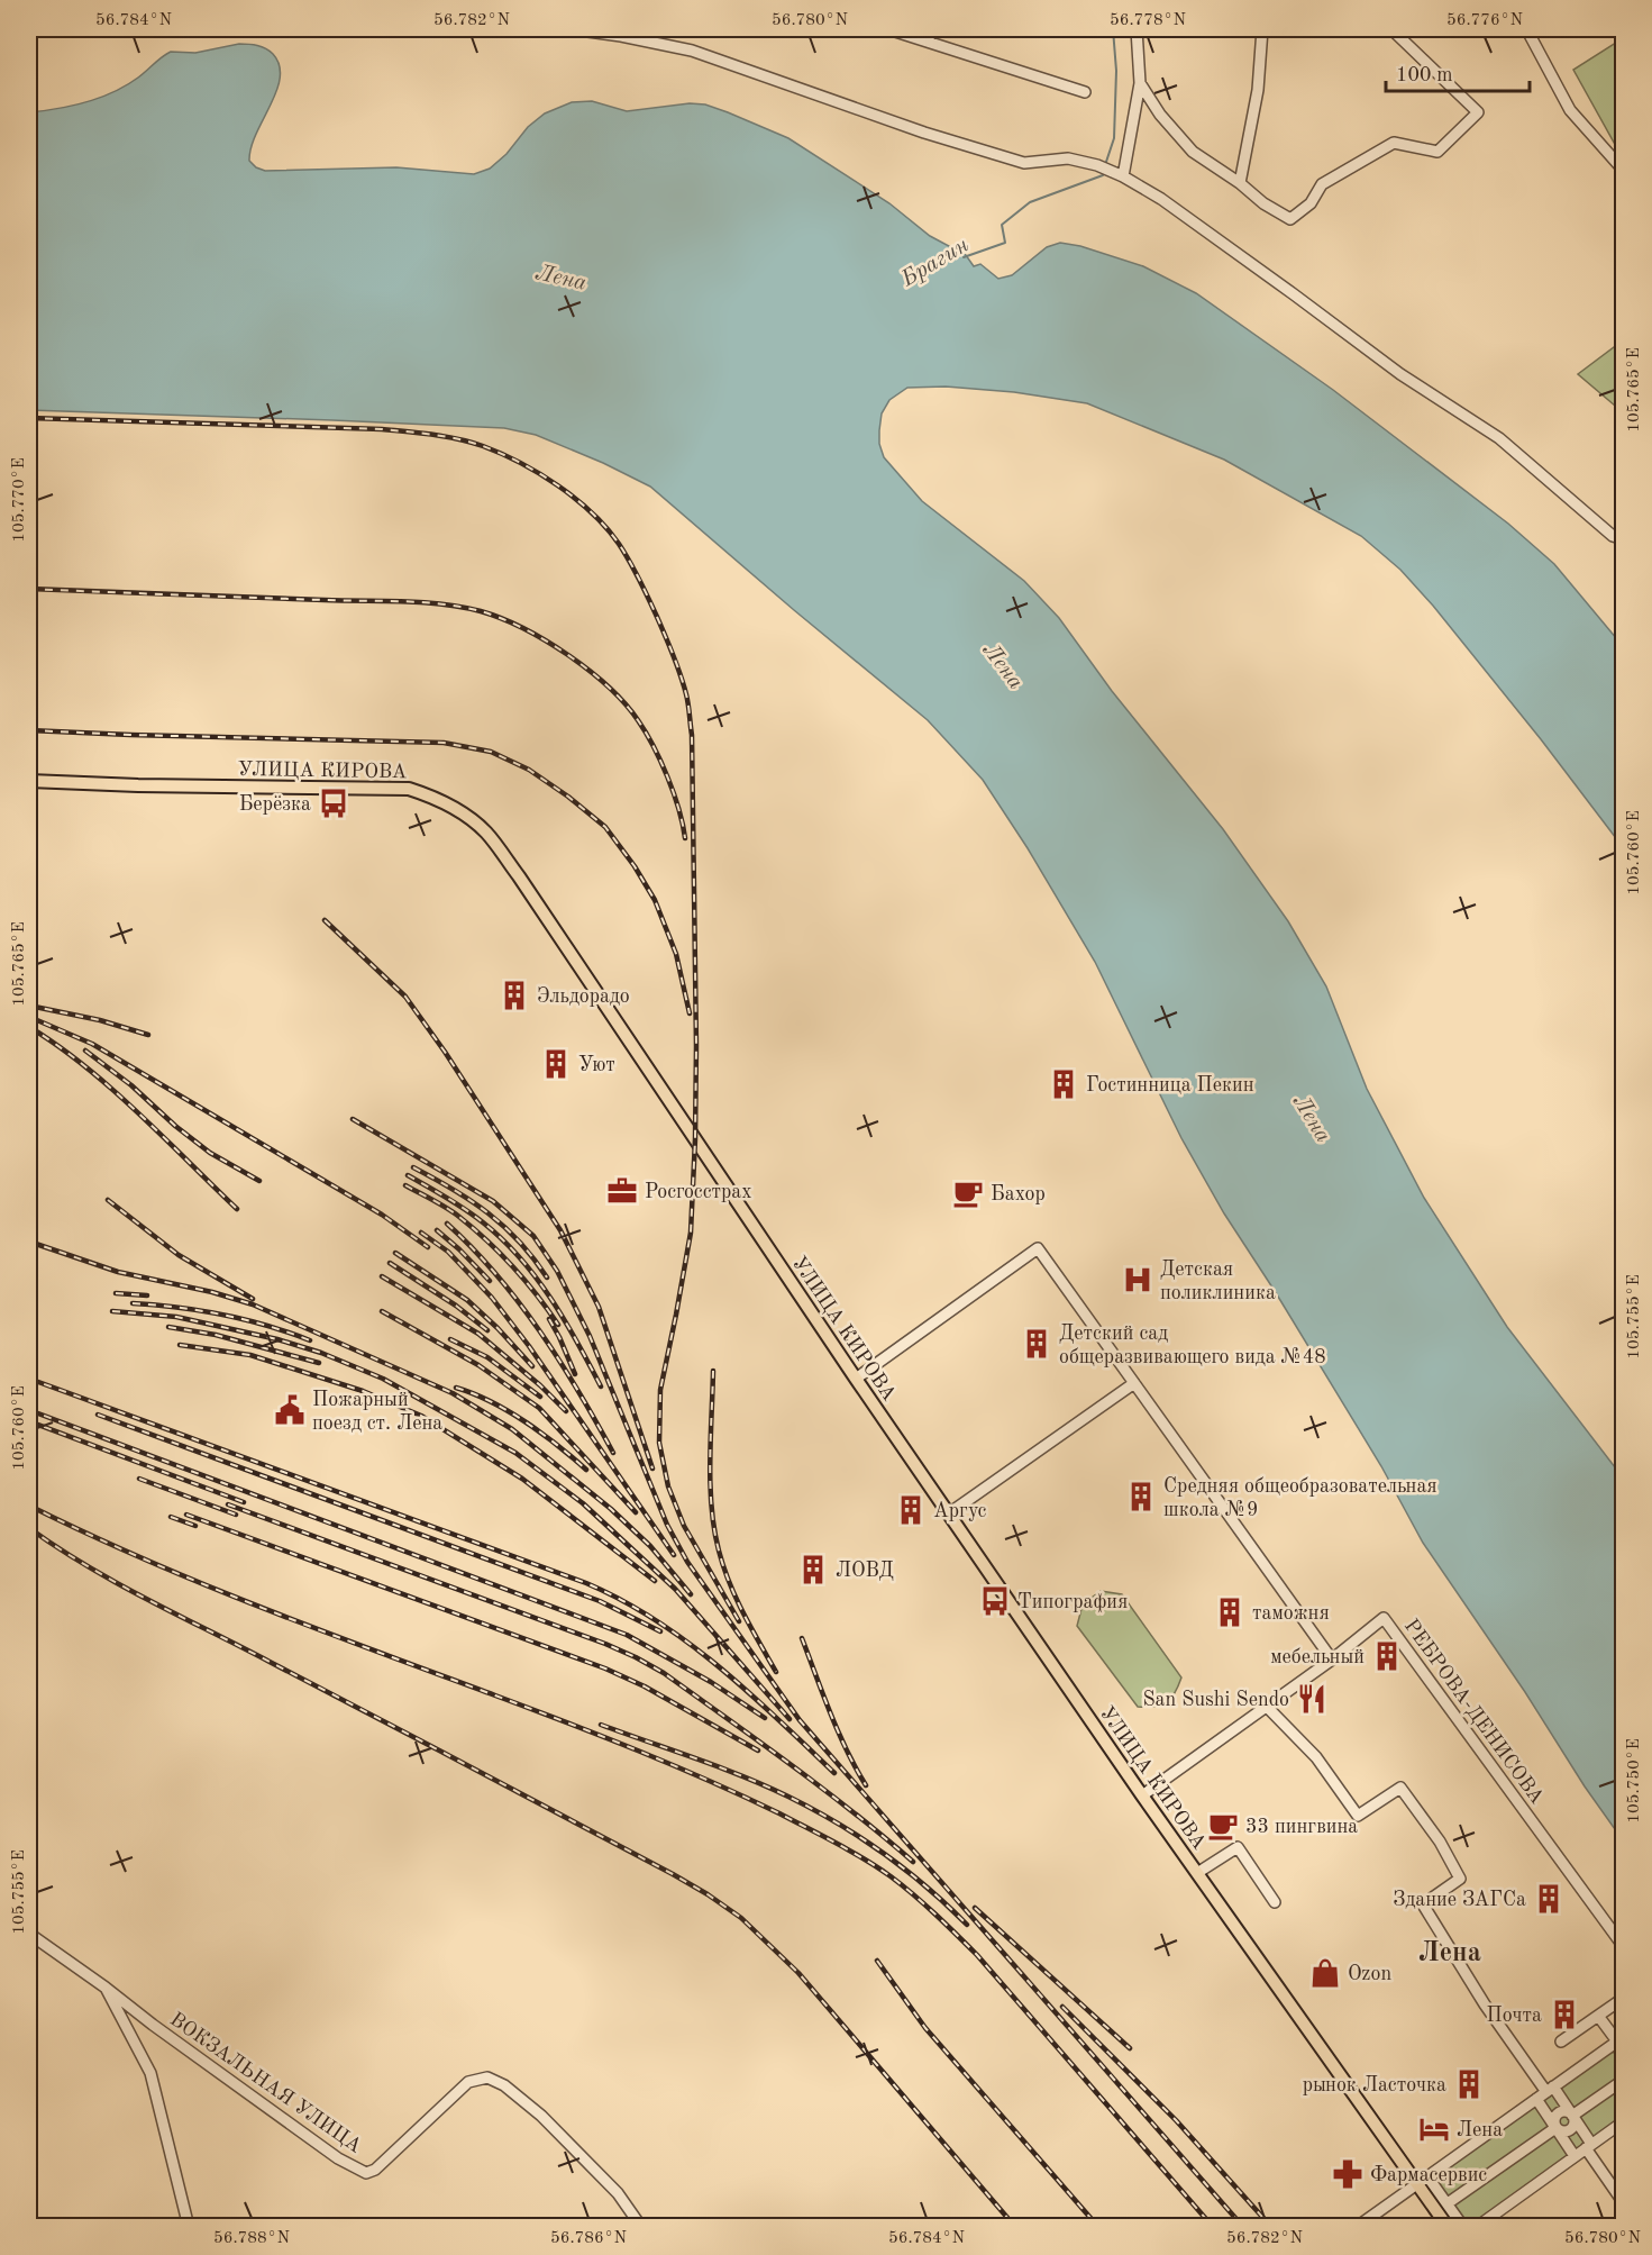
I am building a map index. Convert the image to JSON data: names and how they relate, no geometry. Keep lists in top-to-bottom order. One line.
{"streets":{"main road":["УЛИЦА КИРОВА"],"street":["РЕБРОВА-ДЕНИСОВА","ВОКЗАЛЬНАЯ УЛИЦА"]},"districts":["Лена"],"water":["Брагин","Лена"],"places":{"bus stop":["Берёзка","Типография"],"building":["Эльдорадо","Уют","Гостинница Пекин","Детский сад общеразвивающего вида №48","Средняя общеобразовательная школа №9","Аргус","ЛОВД","таможня","мебельный","Здание ЗАГСа","Почта","рынок Ласточка"],"office":["Росгосстрах"],"cafe":["Бахор","33 пингвина"],"hospital":["Детская поликлиника"],"public building":["Пожарный поезд ст. Лена"],"restaurant":["San Sushi Sendo"],"shop":["Ozon"],"hotel":["Лена"],"pharmacy":["Фармасервис"]},"scale_bar":"100 m","coordinates":["56.784°N","56.782°N","56.780°N","56.778°N","56.776°N","105.765°E","105.770°E","105.760°E","105.755°E","105.750°E","56.788°N","56.786°N"]}
